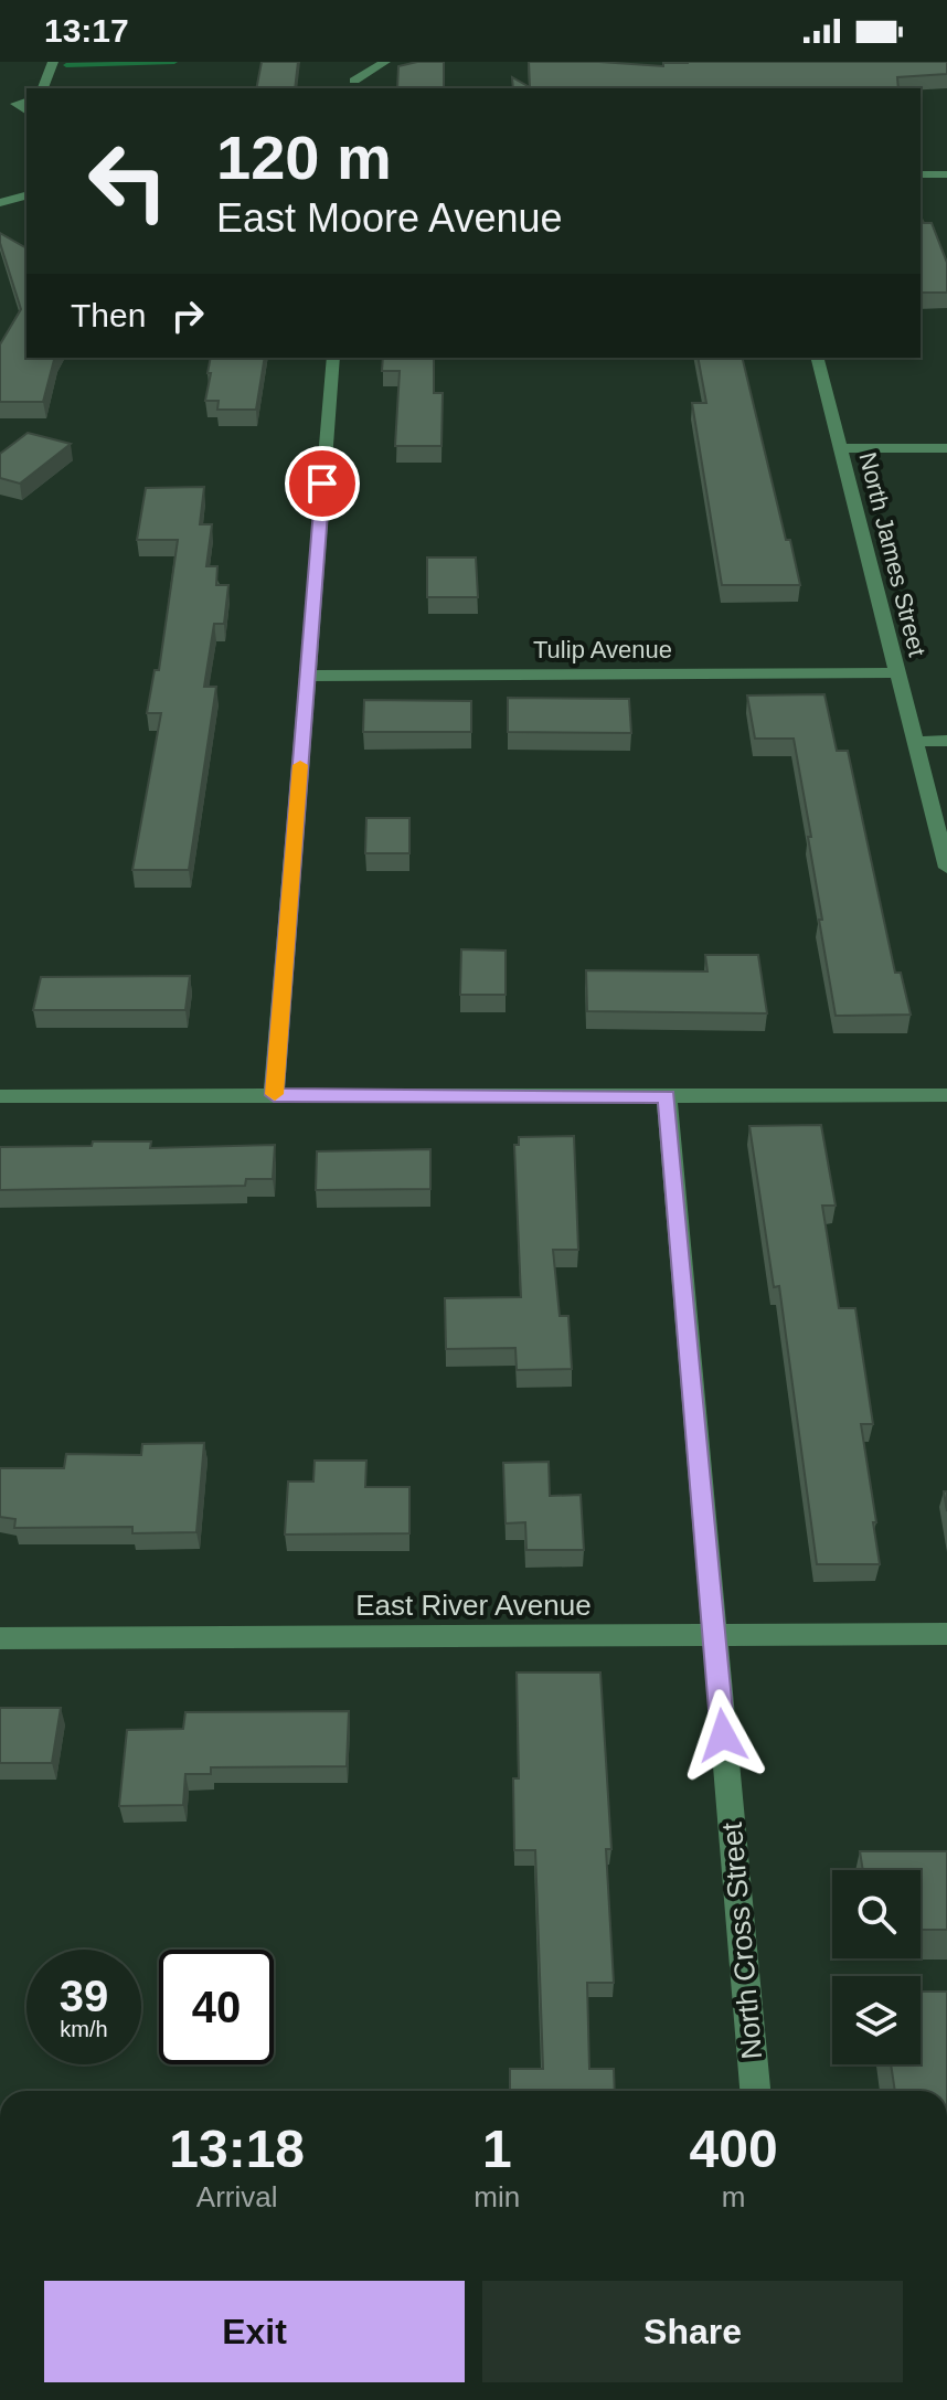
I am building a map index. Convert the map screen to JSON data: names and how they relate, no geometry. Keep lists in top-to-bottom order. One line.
{"streets":{"street":["North James Street","Tulip Avenue","East River Avenue","North Cross Street"]},"crossings":[["North James Street","Tulip Avenue"],["East River Avenue","North Cross Street"]],"page":{"status":"13:17","turn":["120 m","East Moore Avenue"],"then":"Then","speed":"39 km/h","limit":"40","eta":["13:18","Arrival","1","min","400","m"],"buttons":["Exit","Share"]}}
